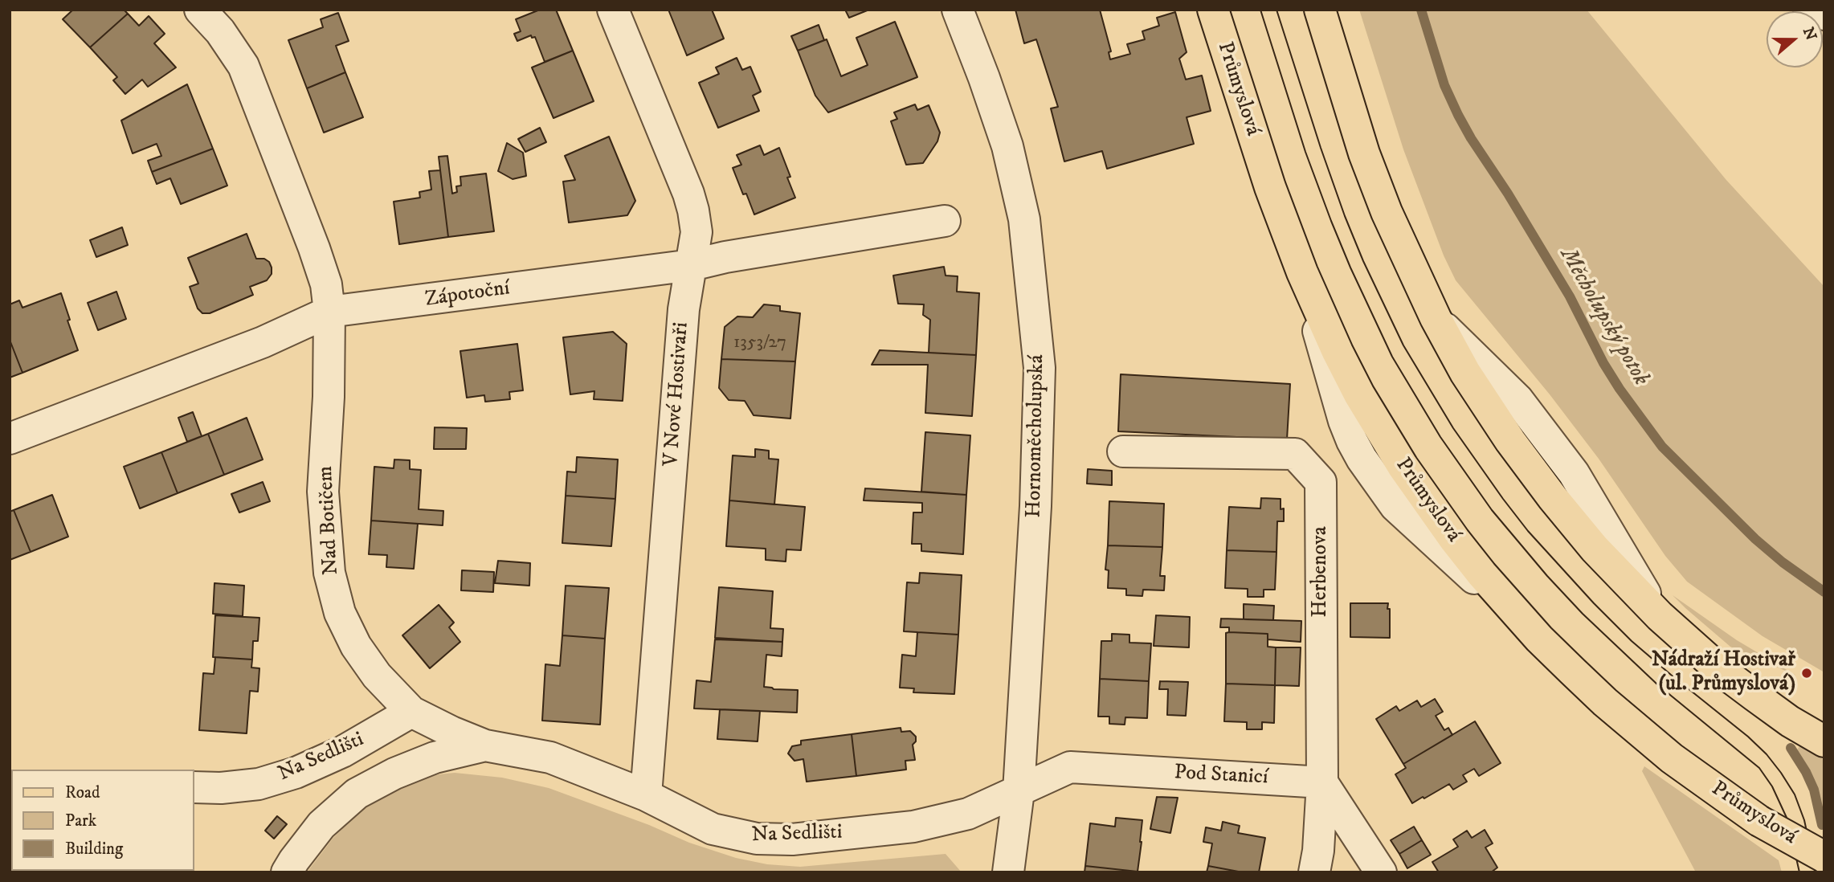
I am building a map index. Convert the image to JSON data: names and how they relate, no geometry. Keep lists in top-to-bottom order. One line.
{"streets":{"main road":["Průmyslová"],"street":["Zápotoční","V Nové Hostivaři","Hornoměcholupská","Nad Botičem","Herbenova","Na Sedlišti","Pod Stanicí"]},"crossings":[["Zápotoční","V Nové Hostivaři"],["Zápotoční","Nad Botičem"],["V Nové Hostivaři","Na Sedlišti"],["Hornoměcholupská","Na Sedlišti"],["Hornoměcholupská","Pod Stanicí"],["Nad Botičem","Na Sedlišti"],["Herbenova","Pod Stanicí"],["Na Sedlišti","Pod Stanicí"]],"water":["Měcholupský potok"],"places":["Nádraží Hostivař (ul. Průmyslová)"],"house_numbers":["1353/27"],"legend":["Road","Park","Building"],"north":"right"}
